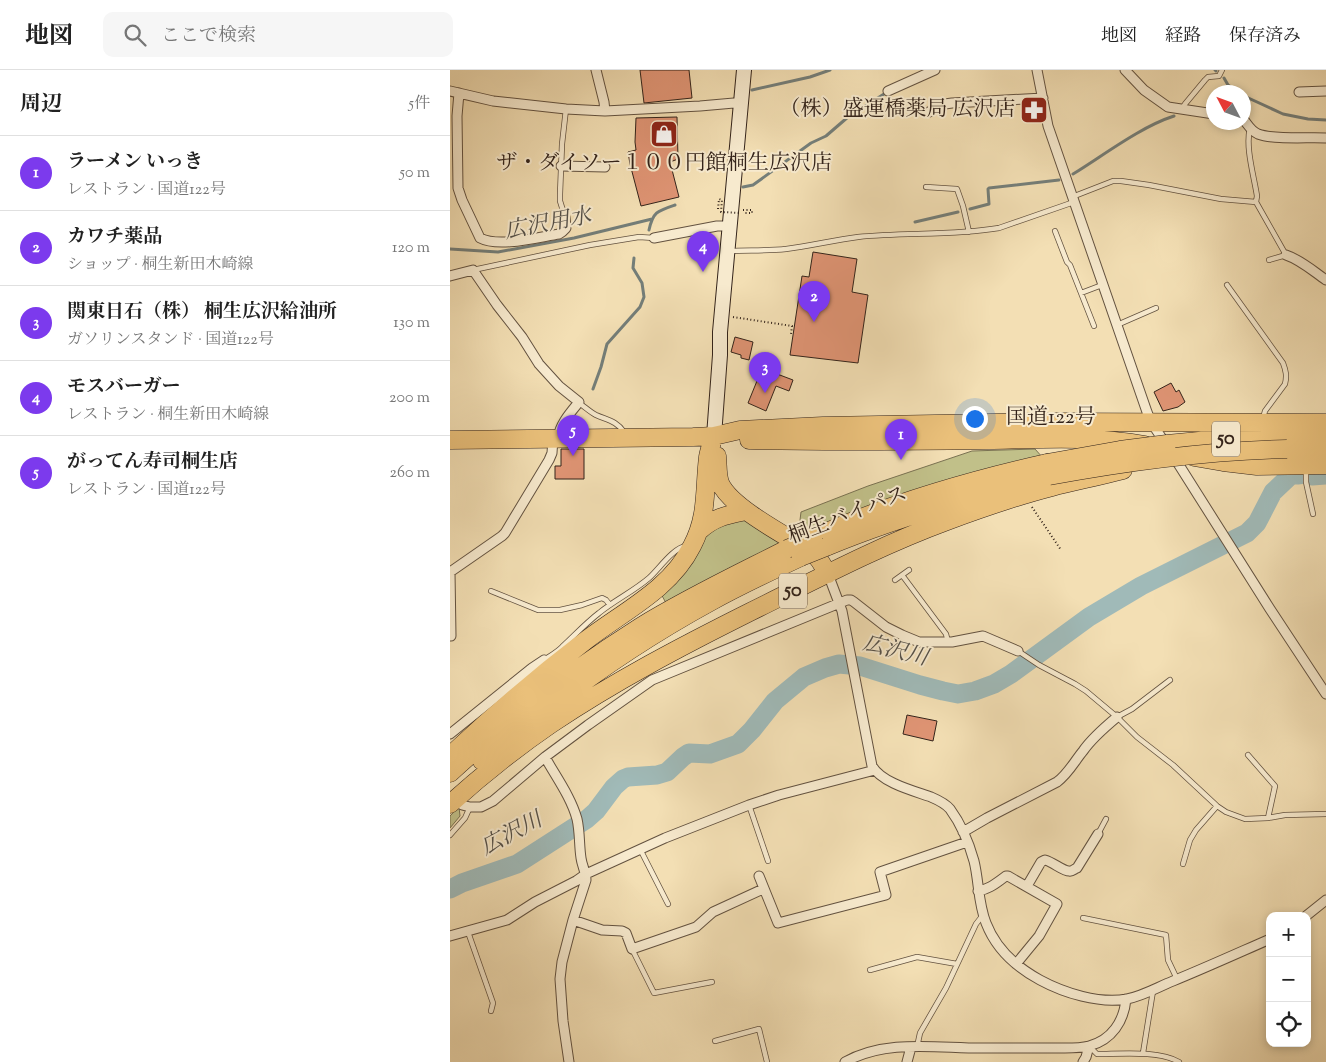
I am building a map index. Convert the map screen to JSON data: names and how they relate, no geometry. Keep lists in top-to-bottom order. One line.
{"streets":{"highway":["国道122号","50","桐生バイパス"]},"crossings":[["国道122号","50"]],"water":["広沢用水","広沢川"],"places":{"pharmacy":["（株）盛運橋薬局 広沢店"],"shop":["ザ・ダイソー１００円館桐生広沢店"]},"north":"top left","page":{"header":"地図","search":"ここで検索","nav":["地図","経路","保存済み"],"heading":["周辺","5件"],"list":[{"mark":"1","name":"ラーメン いっき","note":"レストラン · 国道122号","value":"50 m"},{"mark":"2","name":"カワチ薬品","note":"ショップ · 桐生新田木崎線","value":"120 m"},{"mark":"3","name":"関東日石（株） 桐生広沢給油所","note":"ガソリンスタンド · 国道122号","value":"130 m"},{"mark":"4","name":"モスバーガー","note":"レストラン · 桐生新田木崎線","value":"200 m"},{"mark":"5","name":"がってん寿司桐生店","note":"レストラン · 国道122号","value":"260 m"}],"pins":["4","2","3","5","1"],"map_buttons":["+","−"]}}
